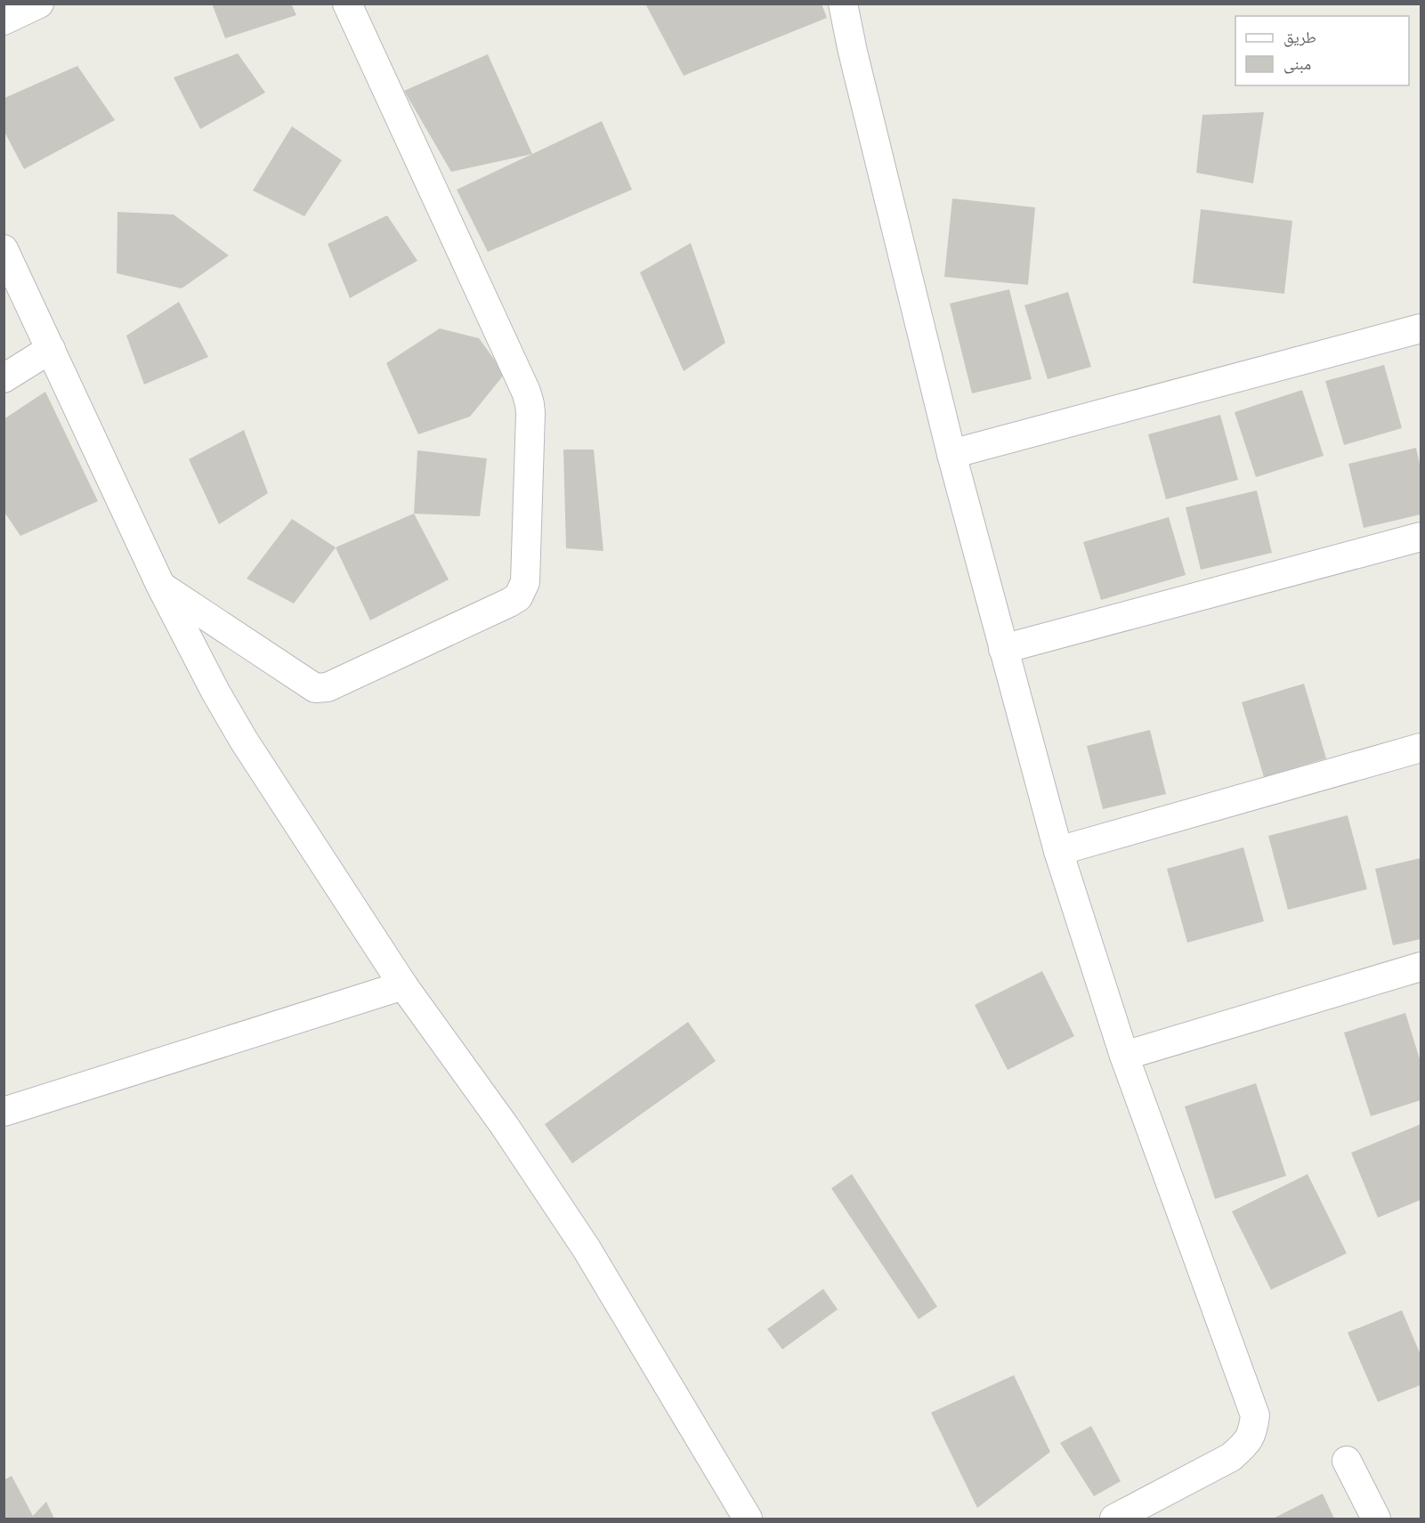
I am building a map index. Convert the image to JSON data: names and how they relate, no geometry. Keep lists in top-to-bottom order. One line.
{"legend":["طريق","مبنى"]}
